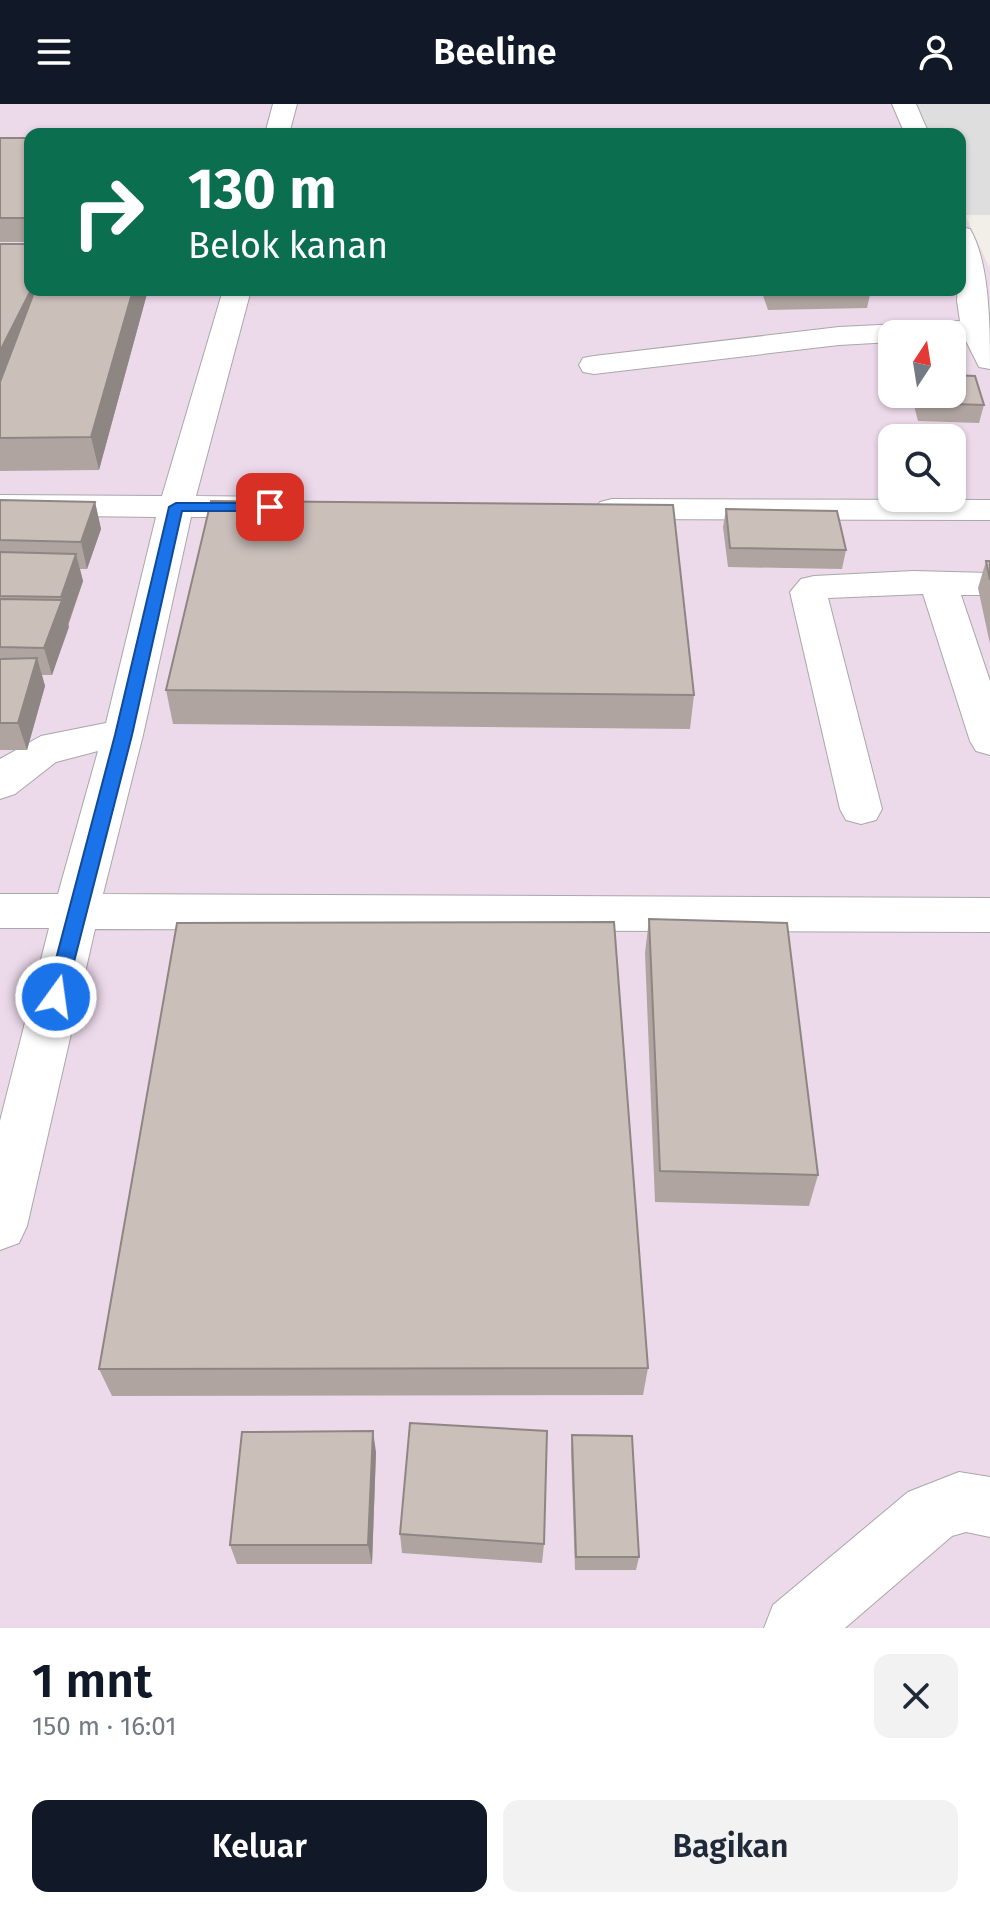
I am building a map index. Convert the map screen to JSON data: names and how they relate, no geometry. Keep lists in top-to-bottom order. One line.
{"north":"top","page":{"header":"Beeline","turn":["130 m","Belok kanan"],"heading":["1 mnt","150 m · 16:01"],"buttons":["Keluar","Bagikan"]}}
